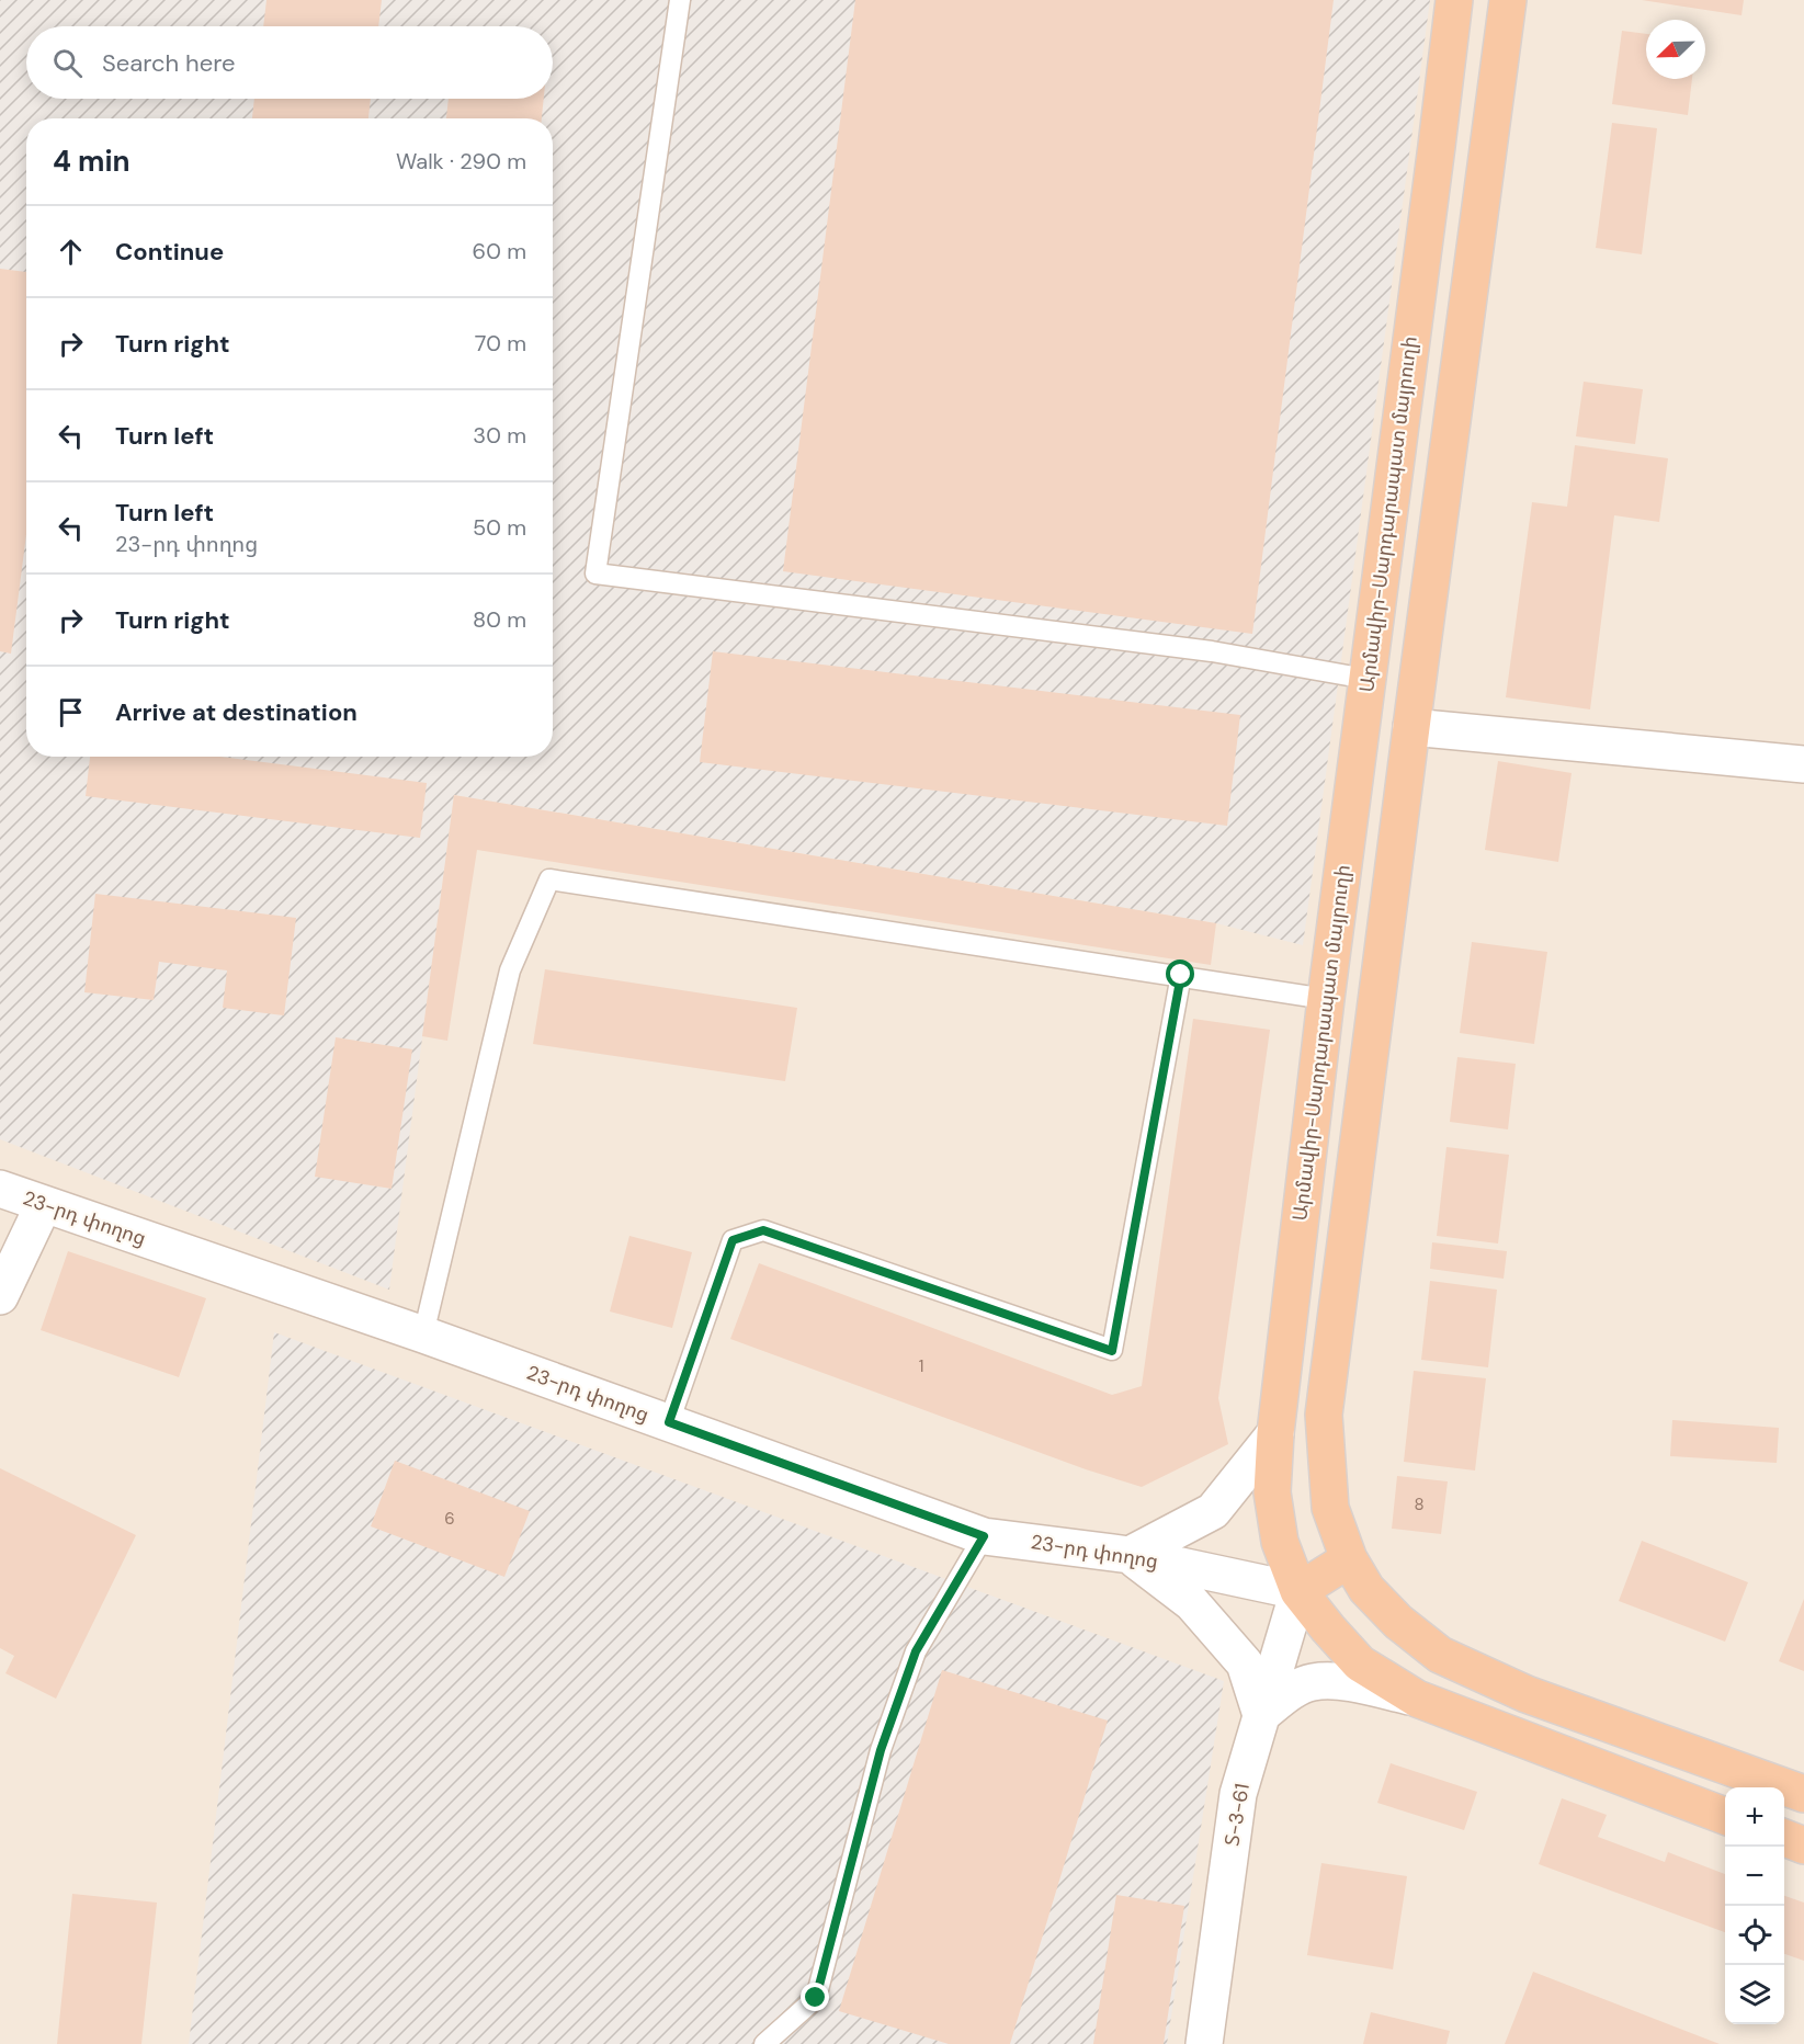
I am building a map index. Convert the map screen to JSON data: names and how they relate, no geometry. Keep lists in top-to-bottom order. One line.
{"streets":{"highway":["Արմավիր-Սարդարապատ մայրուղի"],"street":["23-րդ փողոց","Տ-3-61"]},"crossings":[["Արմավիր-Սարդարապատ մայրուղի","23-րդ փողոց"],["Արմավիր-Սարդարապատ մայրուղի","Տ-3-61"],["23-րդ փողոց","Տ-3-61"]],"house_numbers":["1","8","6"],"north":"bottom left","page":{"search":"Search here","heading":["4 min","Walk · 290 m"],"list":[["Continue","60 m"],["Turn right","70 m"],["Turn left","30 m"],["Turn left","23-րդ փողոց","50 m"],["Turn right","80 m"],"Arrive at destination"],"map_buttons":["+","−"]}}
